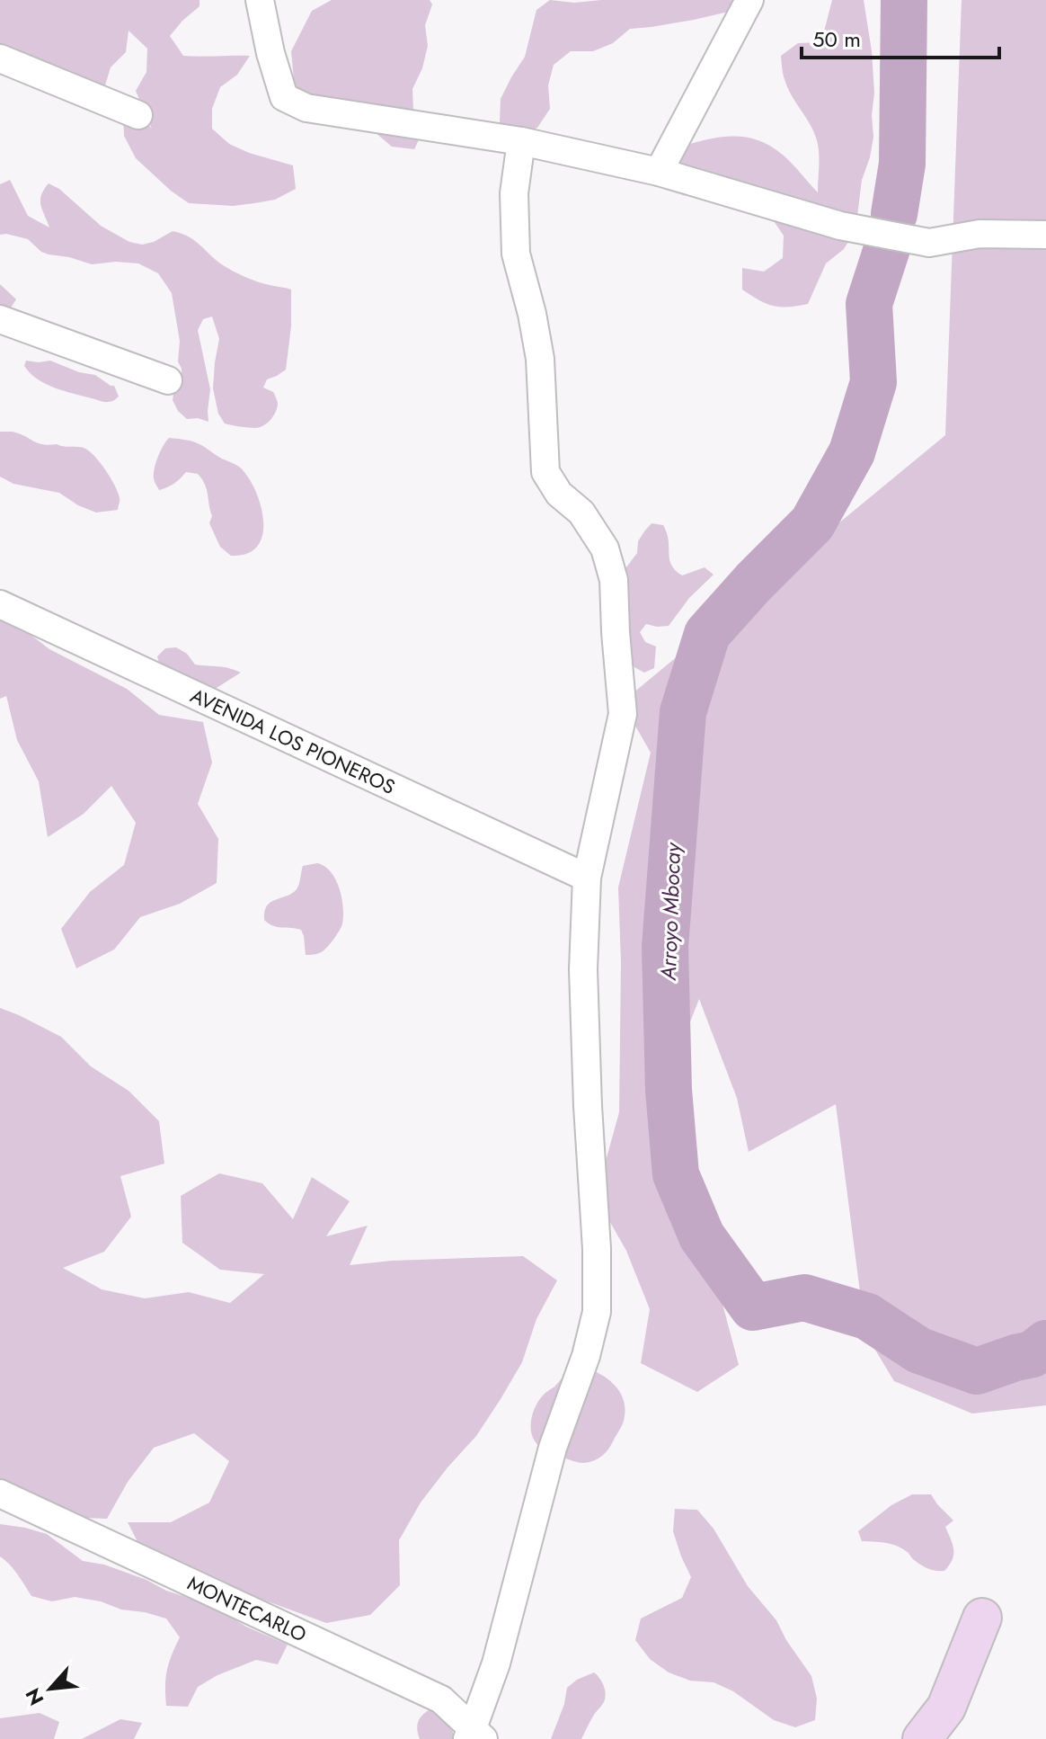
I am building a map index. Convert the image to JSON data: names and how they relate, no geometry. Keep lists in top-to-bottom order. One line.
{"streets":{"street":["AVENIDA LOS PIONEROS","MONTECARLO"]},"water":["Arroyo Mbocay"],"scale_bar":"50 m","north":"bottom left"}
